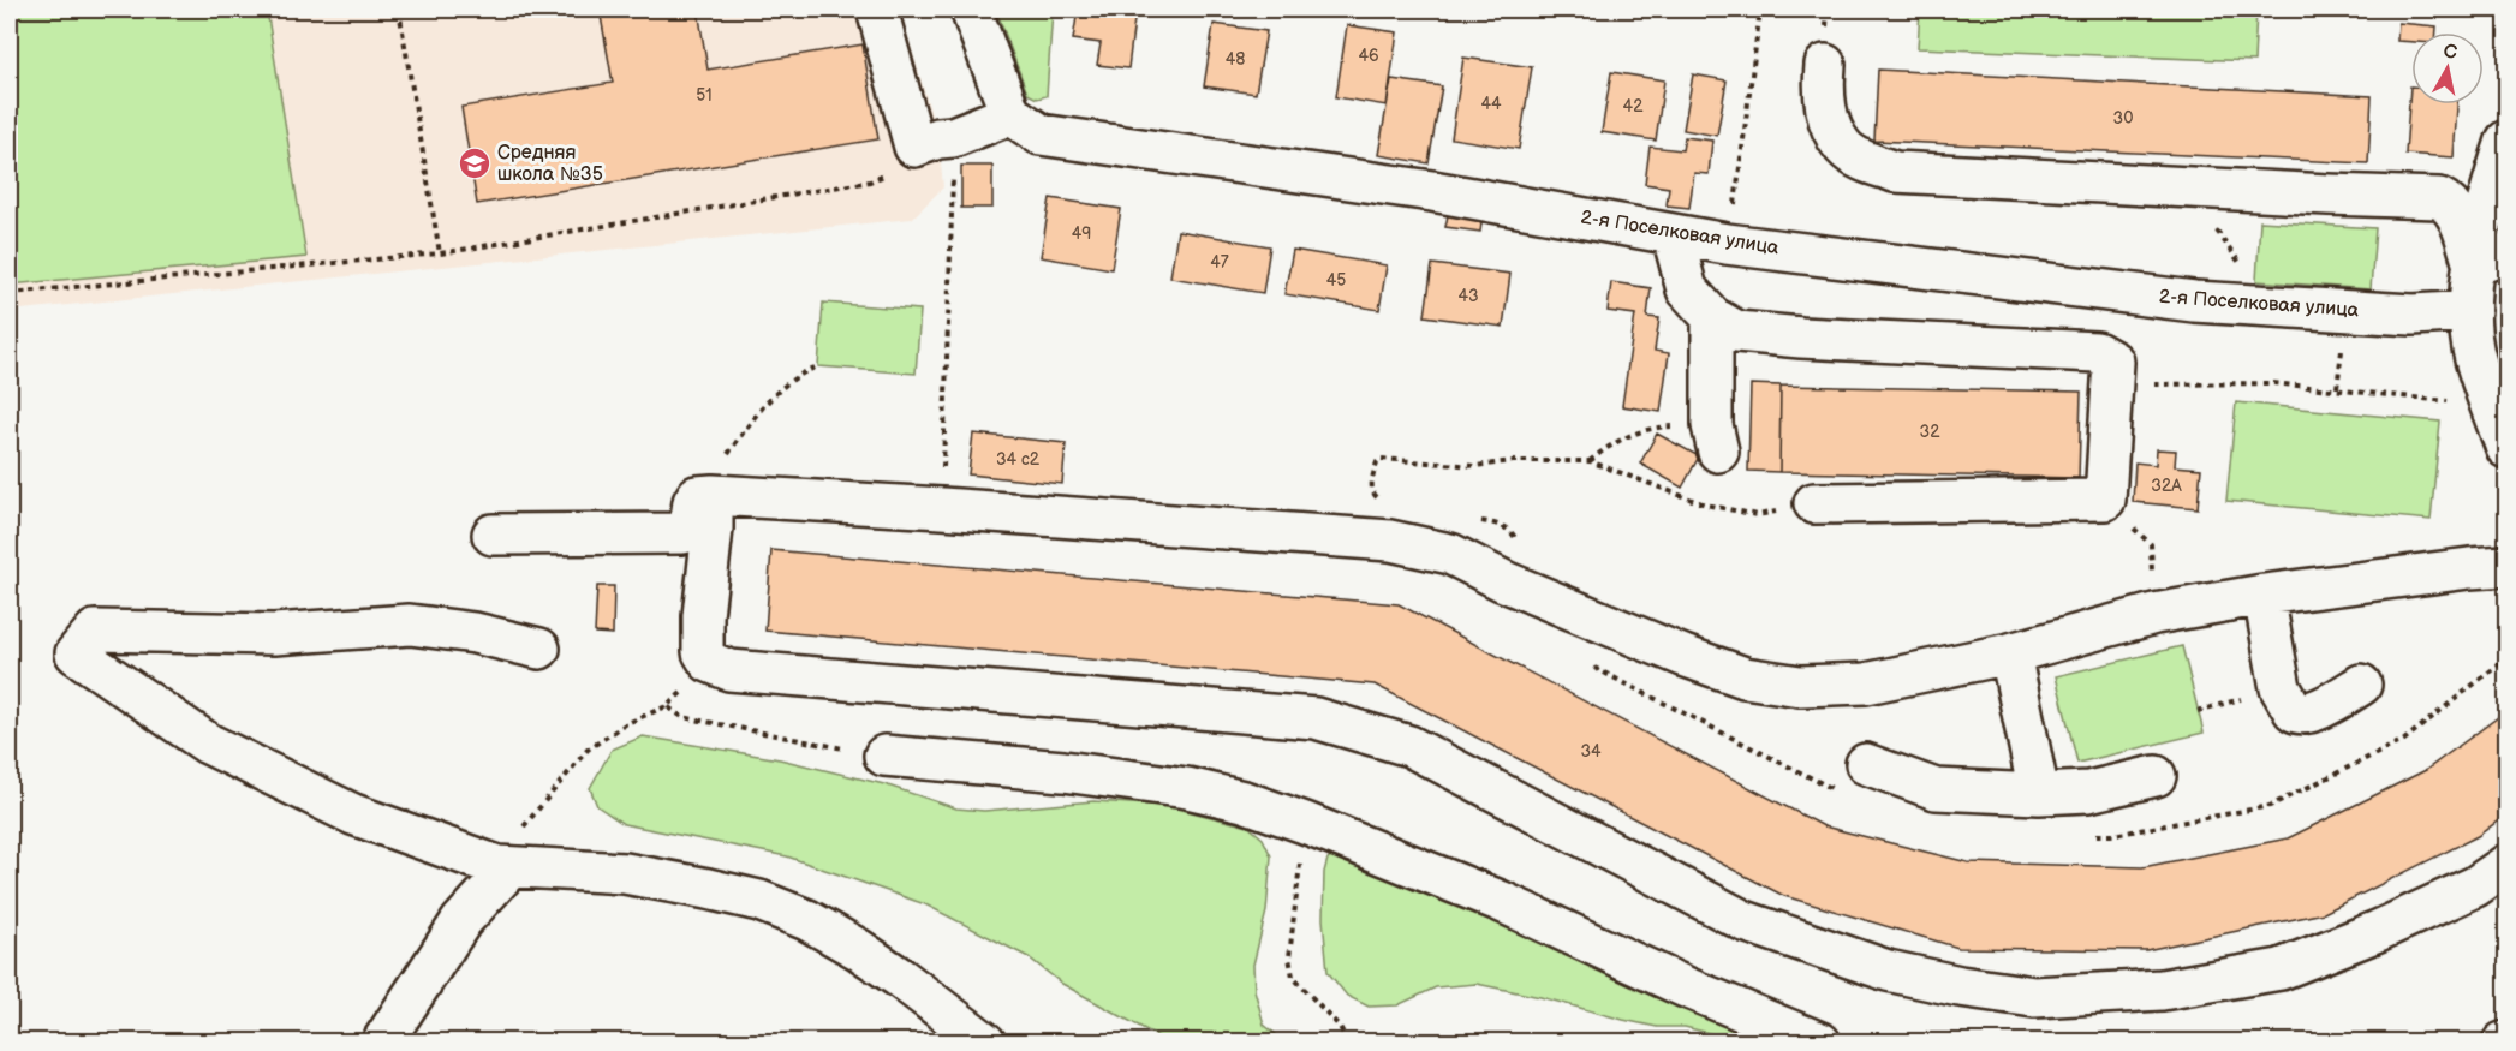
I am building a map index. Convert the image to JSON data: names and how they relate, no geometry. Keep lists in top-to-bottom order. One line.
{"streets":{"street":["2-я Поселковая улица"]},"places":{"school or university":["Средняя школа №35"]},"house_numbers":["46","48","51","44","42","30","49","47","45","43","32","34 с2","32А","34"],"north":"top"}
